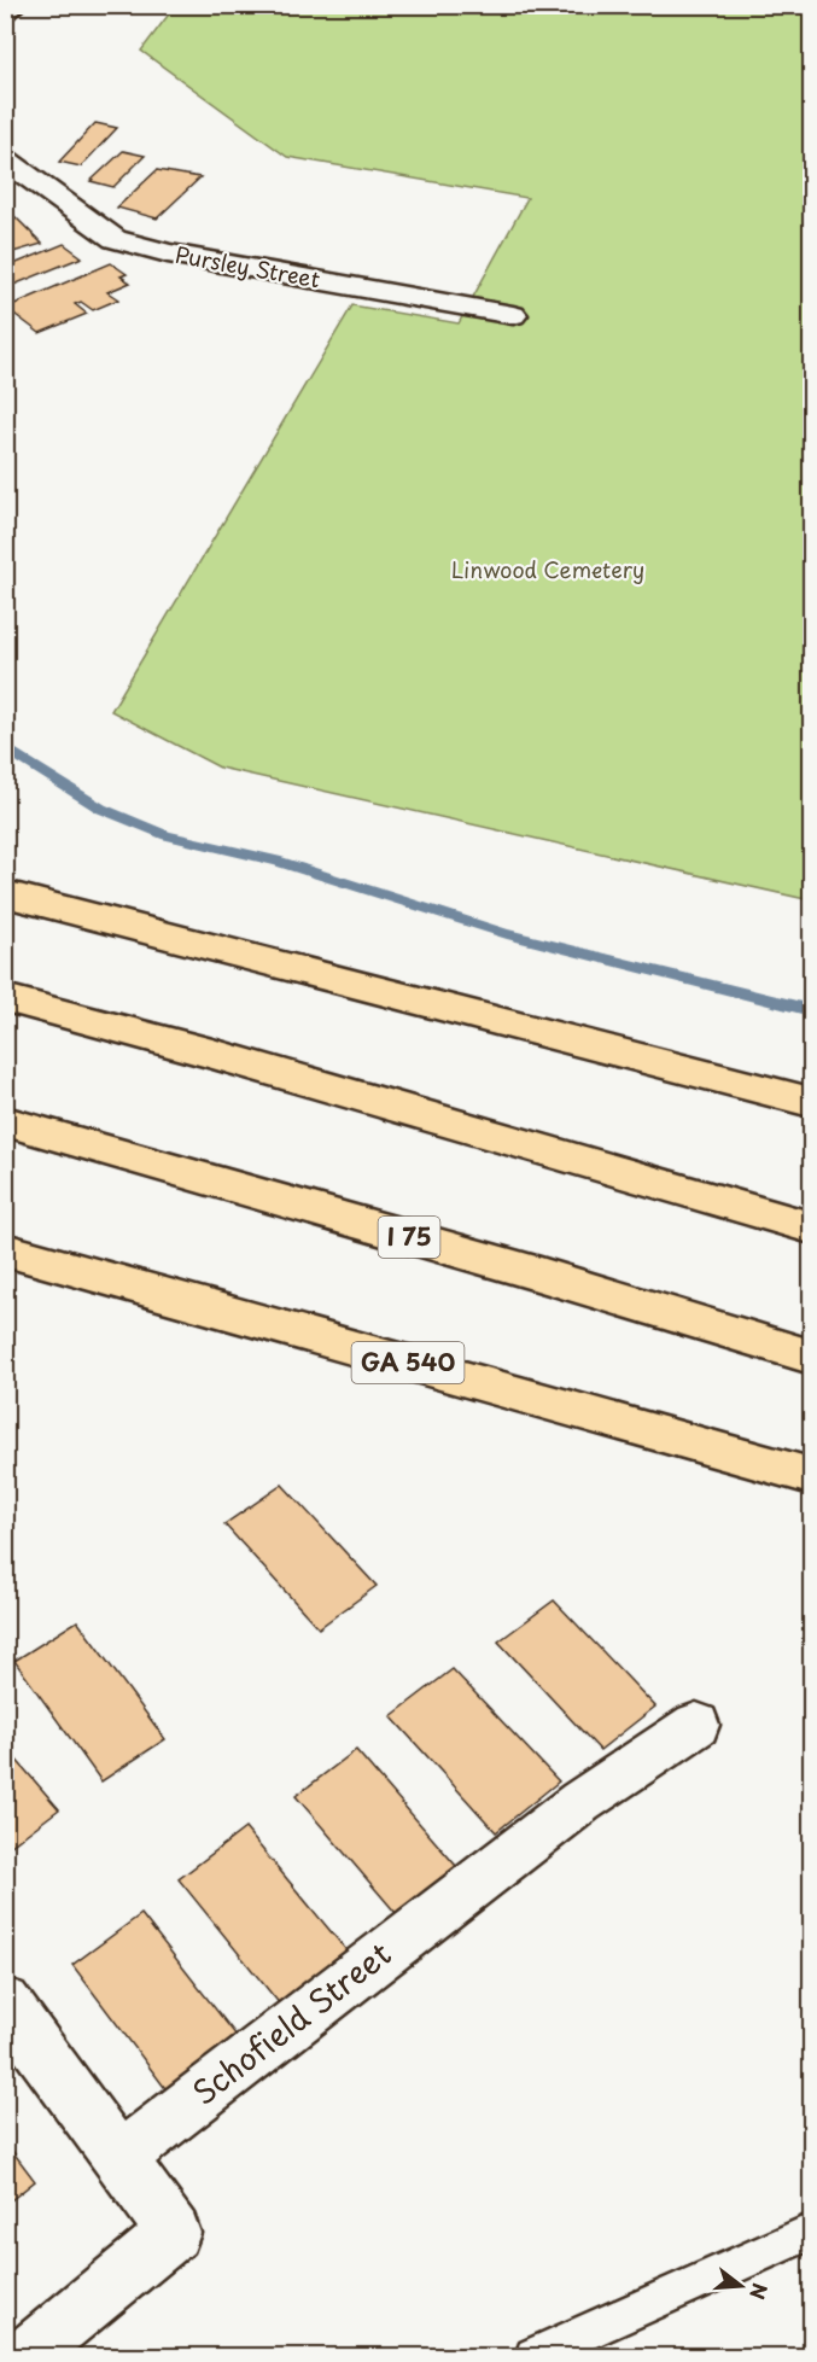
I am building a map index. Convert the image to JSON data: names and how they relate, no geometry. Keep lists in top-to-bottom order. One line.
{"streets":{"highway":["I 75","GA 540"],"street":["Pursley Street","Schofield Street"]},"parks":["Linwood Cemetery"],"north":"right"}
